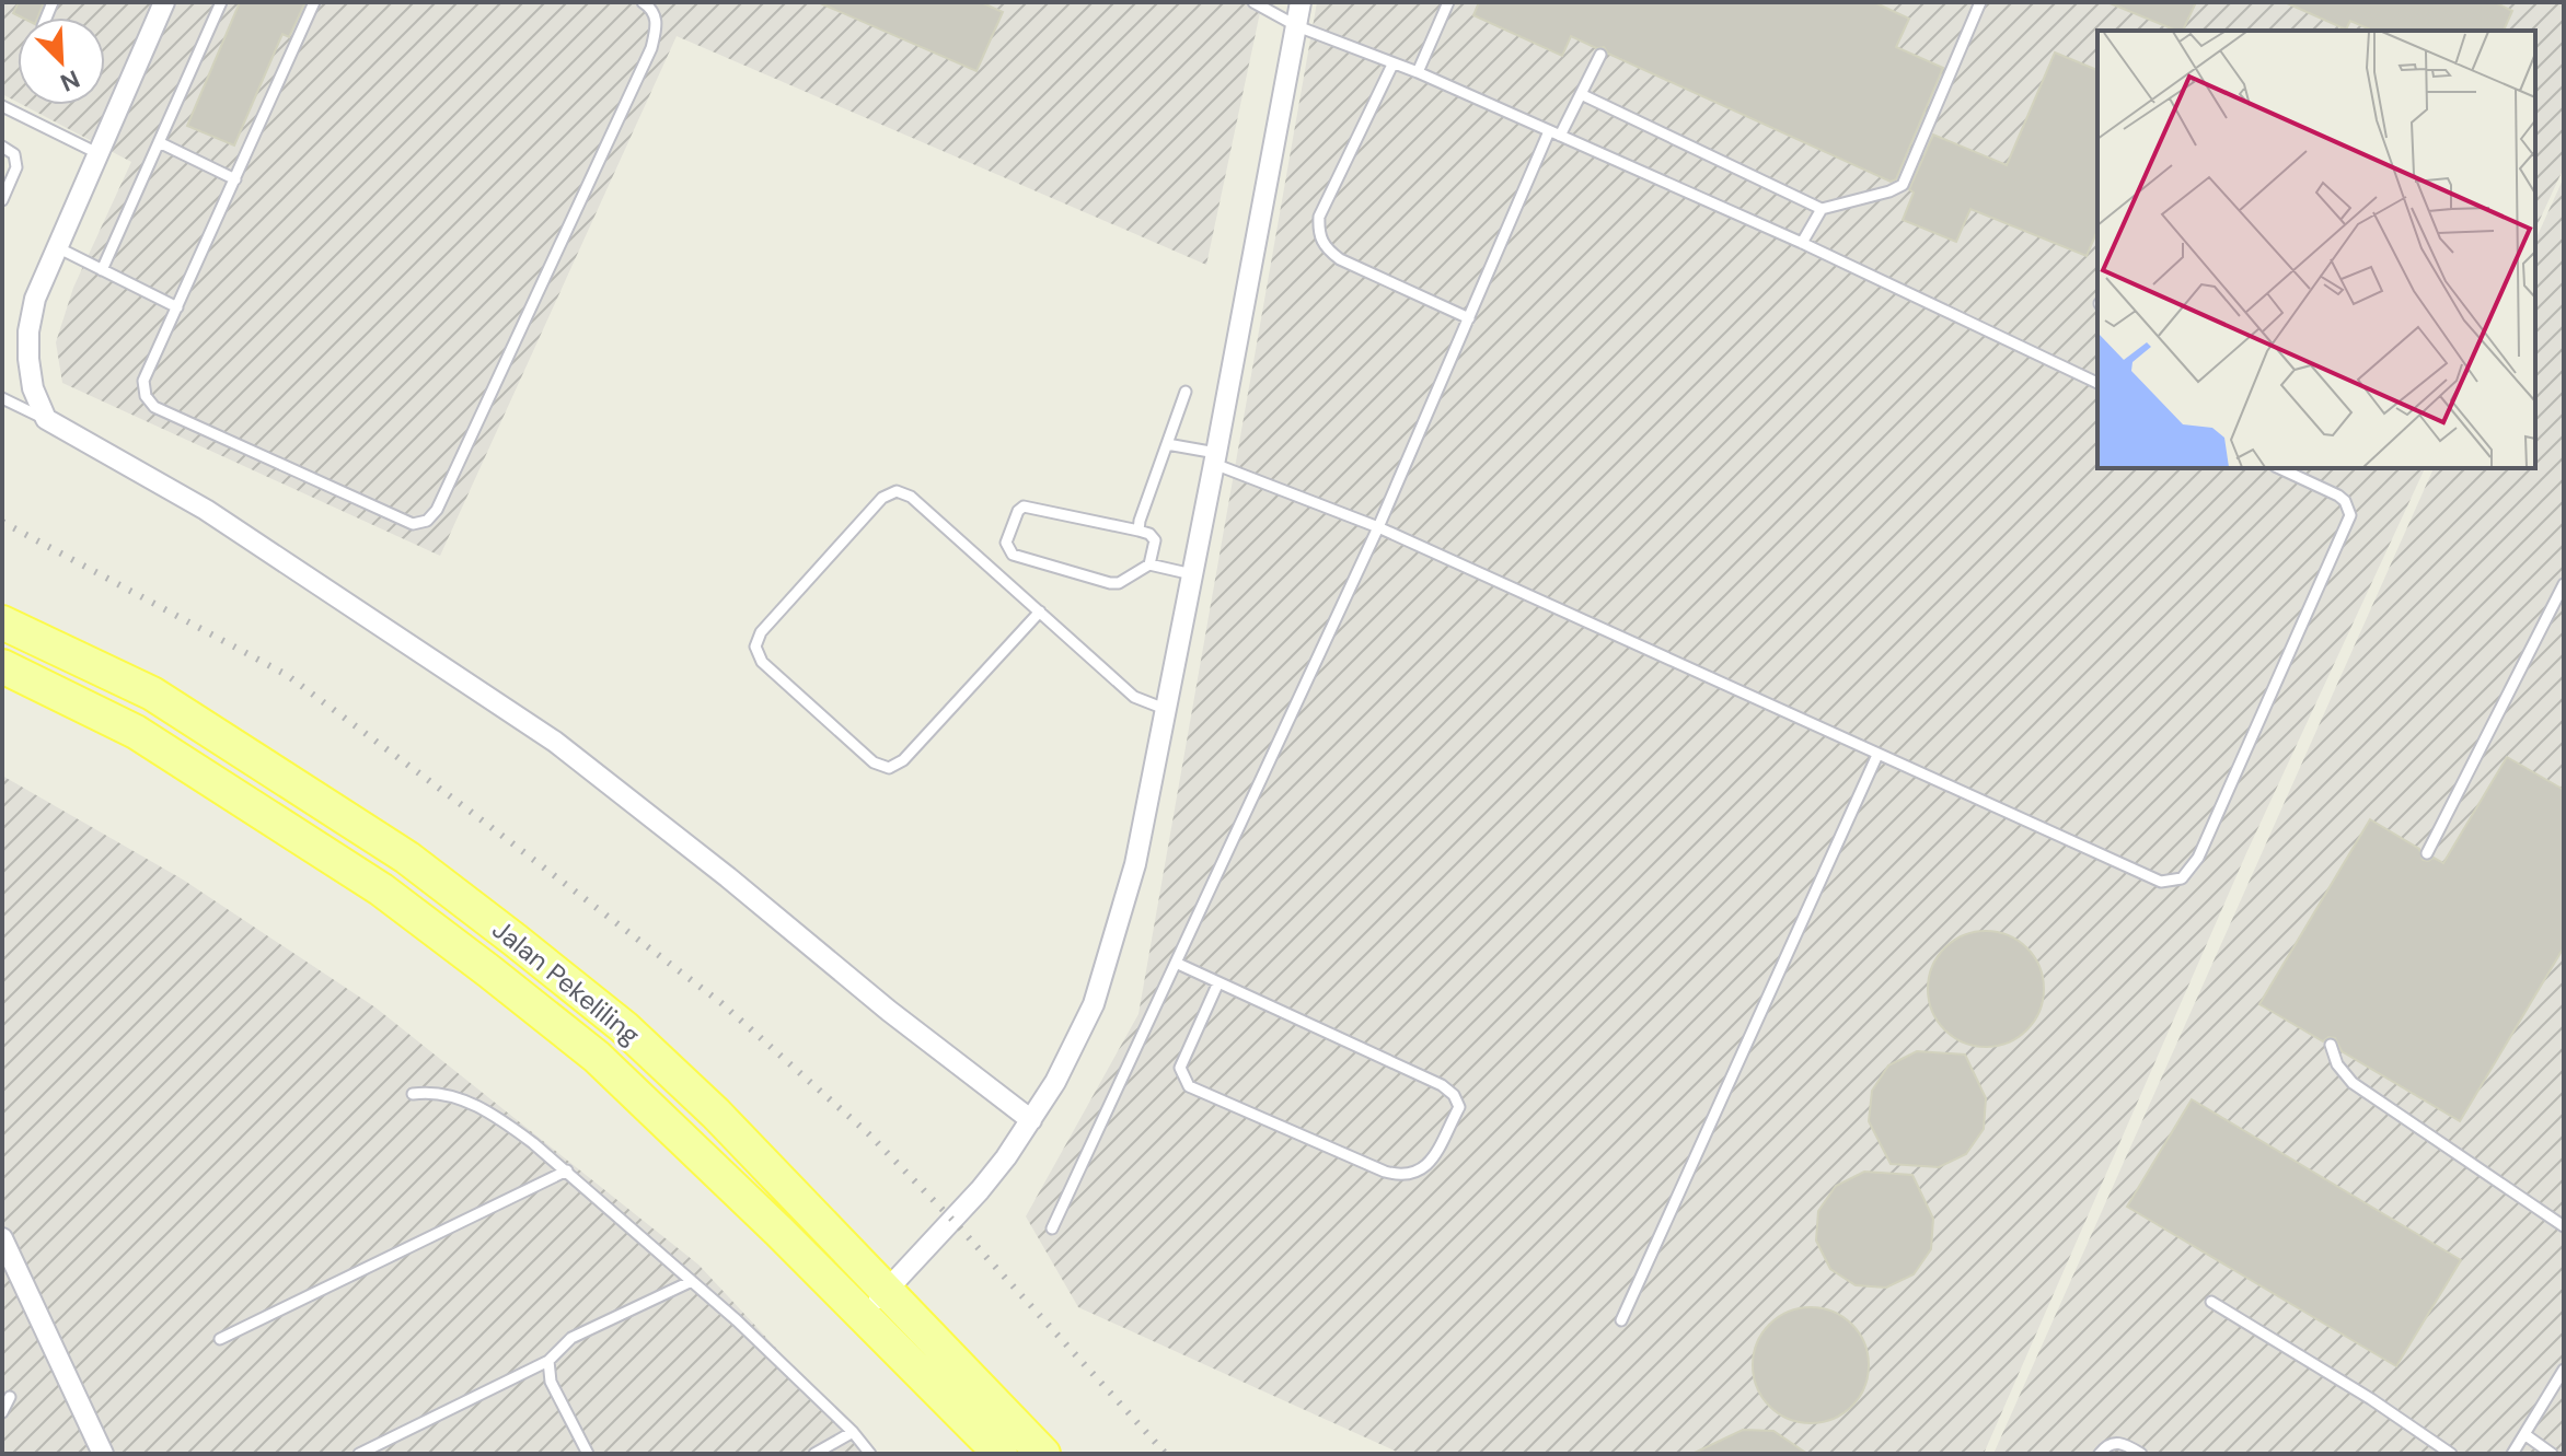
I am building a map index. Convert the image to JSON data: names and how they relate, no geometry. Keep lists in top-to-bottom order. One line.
{"streets":{"main road":["Jalan Pekeliling"]},"north":"bottom right"}
